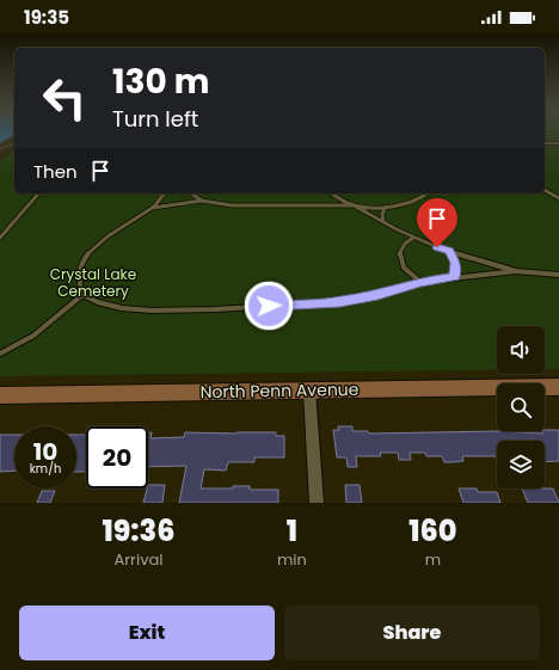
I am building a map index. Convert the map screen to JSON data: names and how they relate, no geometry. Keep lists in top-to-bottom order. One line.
{"streets":{"main road":["North Penn Avenue"]},"parks":["Crystal Lake Cemetery"],"page":{"status":"19:35","turn":["130 m","Turn left"],"then":"Then","speed":"10 km/h","limit":"20","eta":["19:36","Arrival","1","min","160","m"],"buttons":["Exit","Share"]}}
